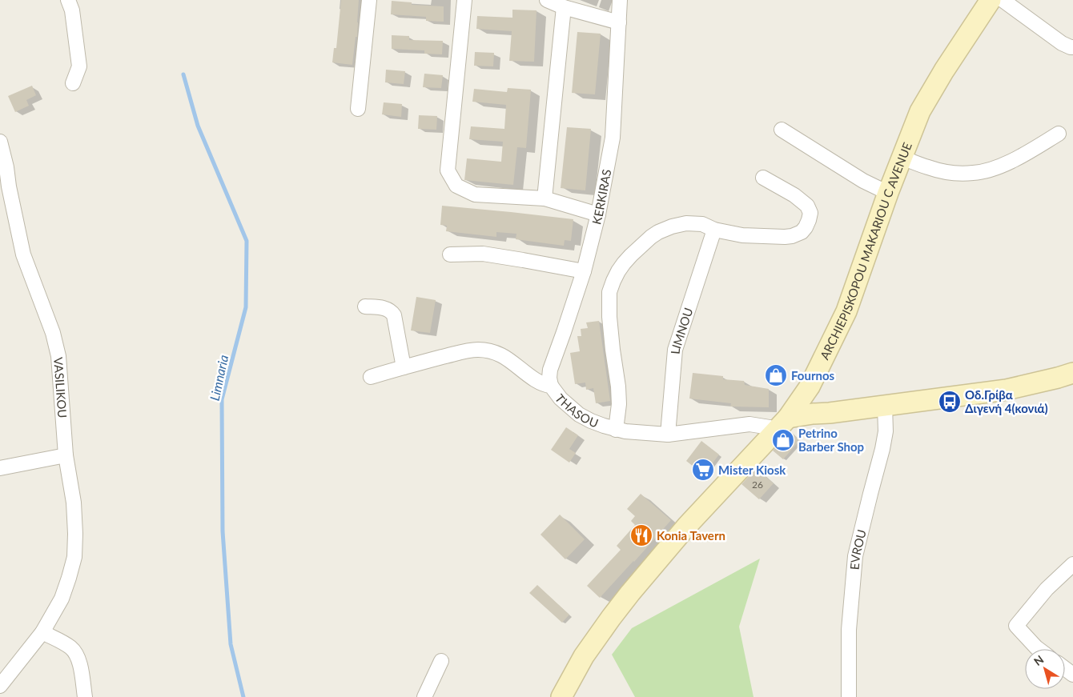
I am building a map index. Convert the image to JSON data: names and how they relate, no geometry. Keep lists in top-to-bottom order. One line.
{"streets":{"main road":["ARCHIEPISKOPOU MAKARIOU C AVENUE"],"street":["KERKIRAS","LIMNOU","VASILIKOU","THASOU","EVROU"]},"crossings":[["KERKIRAS","THASOU"],["ARCHIEPISKOPOU MAKARIOU C AVENUE","THASOU"],["LIMNOU","THASOU"]],"water":["Limnaria"],"places":{"shop":["Fournos","Petrino Barber Shop"],"bus stop":["Οδ.Γρίβα Διγενή 4(κονιά)"],"supermarket":["Mister Kiosk"],"restaurant":["Konia Tavern"]},"house_numbers":["26"],"north":"top left"}
